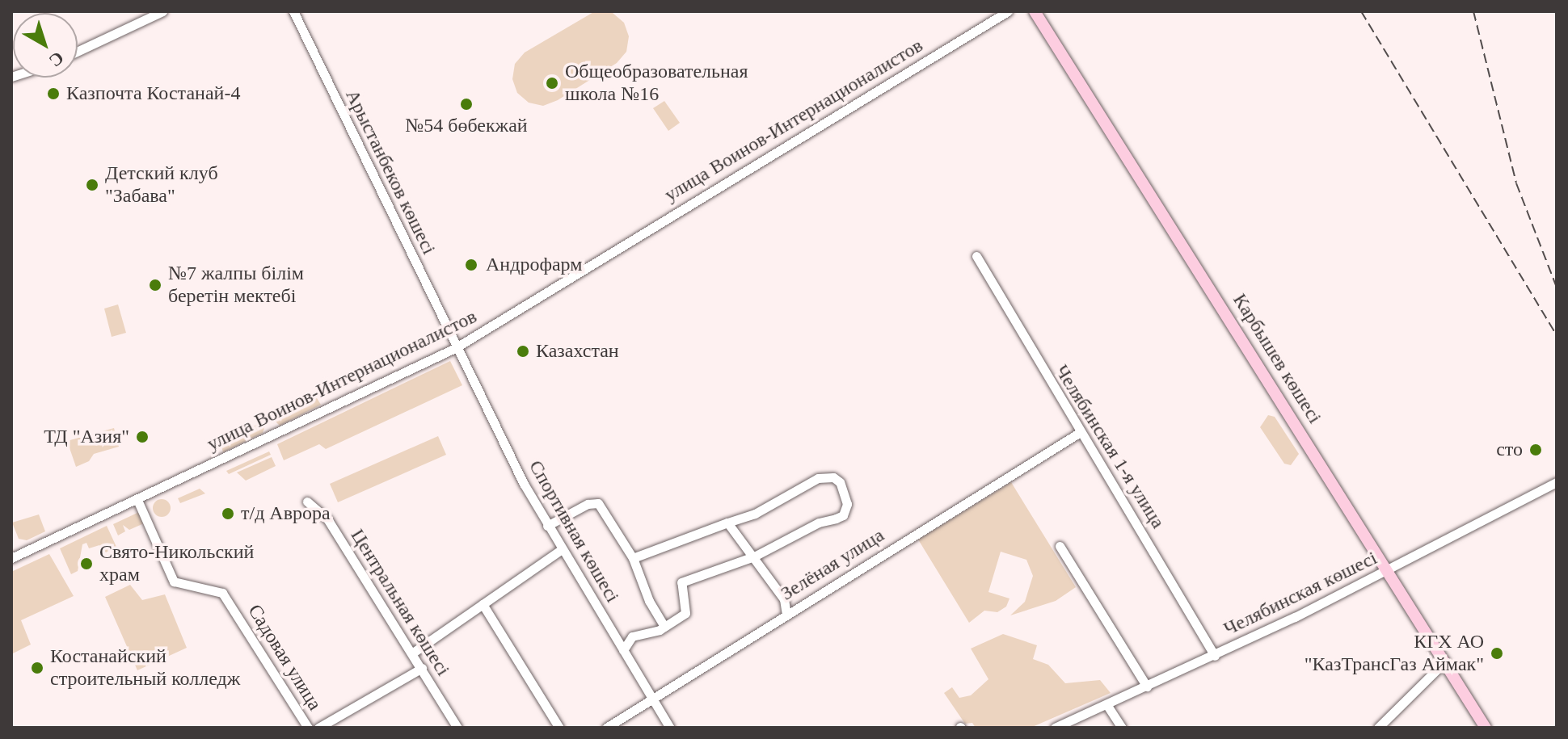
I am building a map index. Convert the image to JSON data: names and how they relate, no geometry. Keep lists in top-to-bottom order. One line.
{"streets":{"main road":["Карбышев көшесі"],"street":["улица Воинов-Интернационалистов","Арыстанбеков көшесі","Челябинская 1-я улица","Спортивная көшесі","Зелёная улица","Челябинская көшесі","Центральная көшесі","Садовая улица"]},"crossings":[["улица Воинов-Интернационалистов","Арыстанбеков көшесі"],["улица Воинов-Интернационалистов","Спортивная көшесі"],["улица Воинов-Интернационалистов","Садовая улица"],["Арыстанбеков көшесі","Спортивная көшесі"],["Карбышев көшесі","Челябинская көшесі"],["Челябинская 1-я улица","Зелёная улица"],["Челябинская 1-я улица","Челябинская көшесі"],["Спортивная көшесі","Зелёная улица"]],"places":["Общеобразовательная школа №16","Казпочта Костанай-4","№54 бөбекжай","Детский клуб \"Забава\"","Андрофарм","№7 жалпы білім беретін мектебі","Казахстан","ТД \"Азия\"","сто","т/д Аврора","Свято-Никольский храм","КГХ АО \"КазТрансГаз Аймак\"","Костанайский строительный колледж"],"north":"bottom right"}
